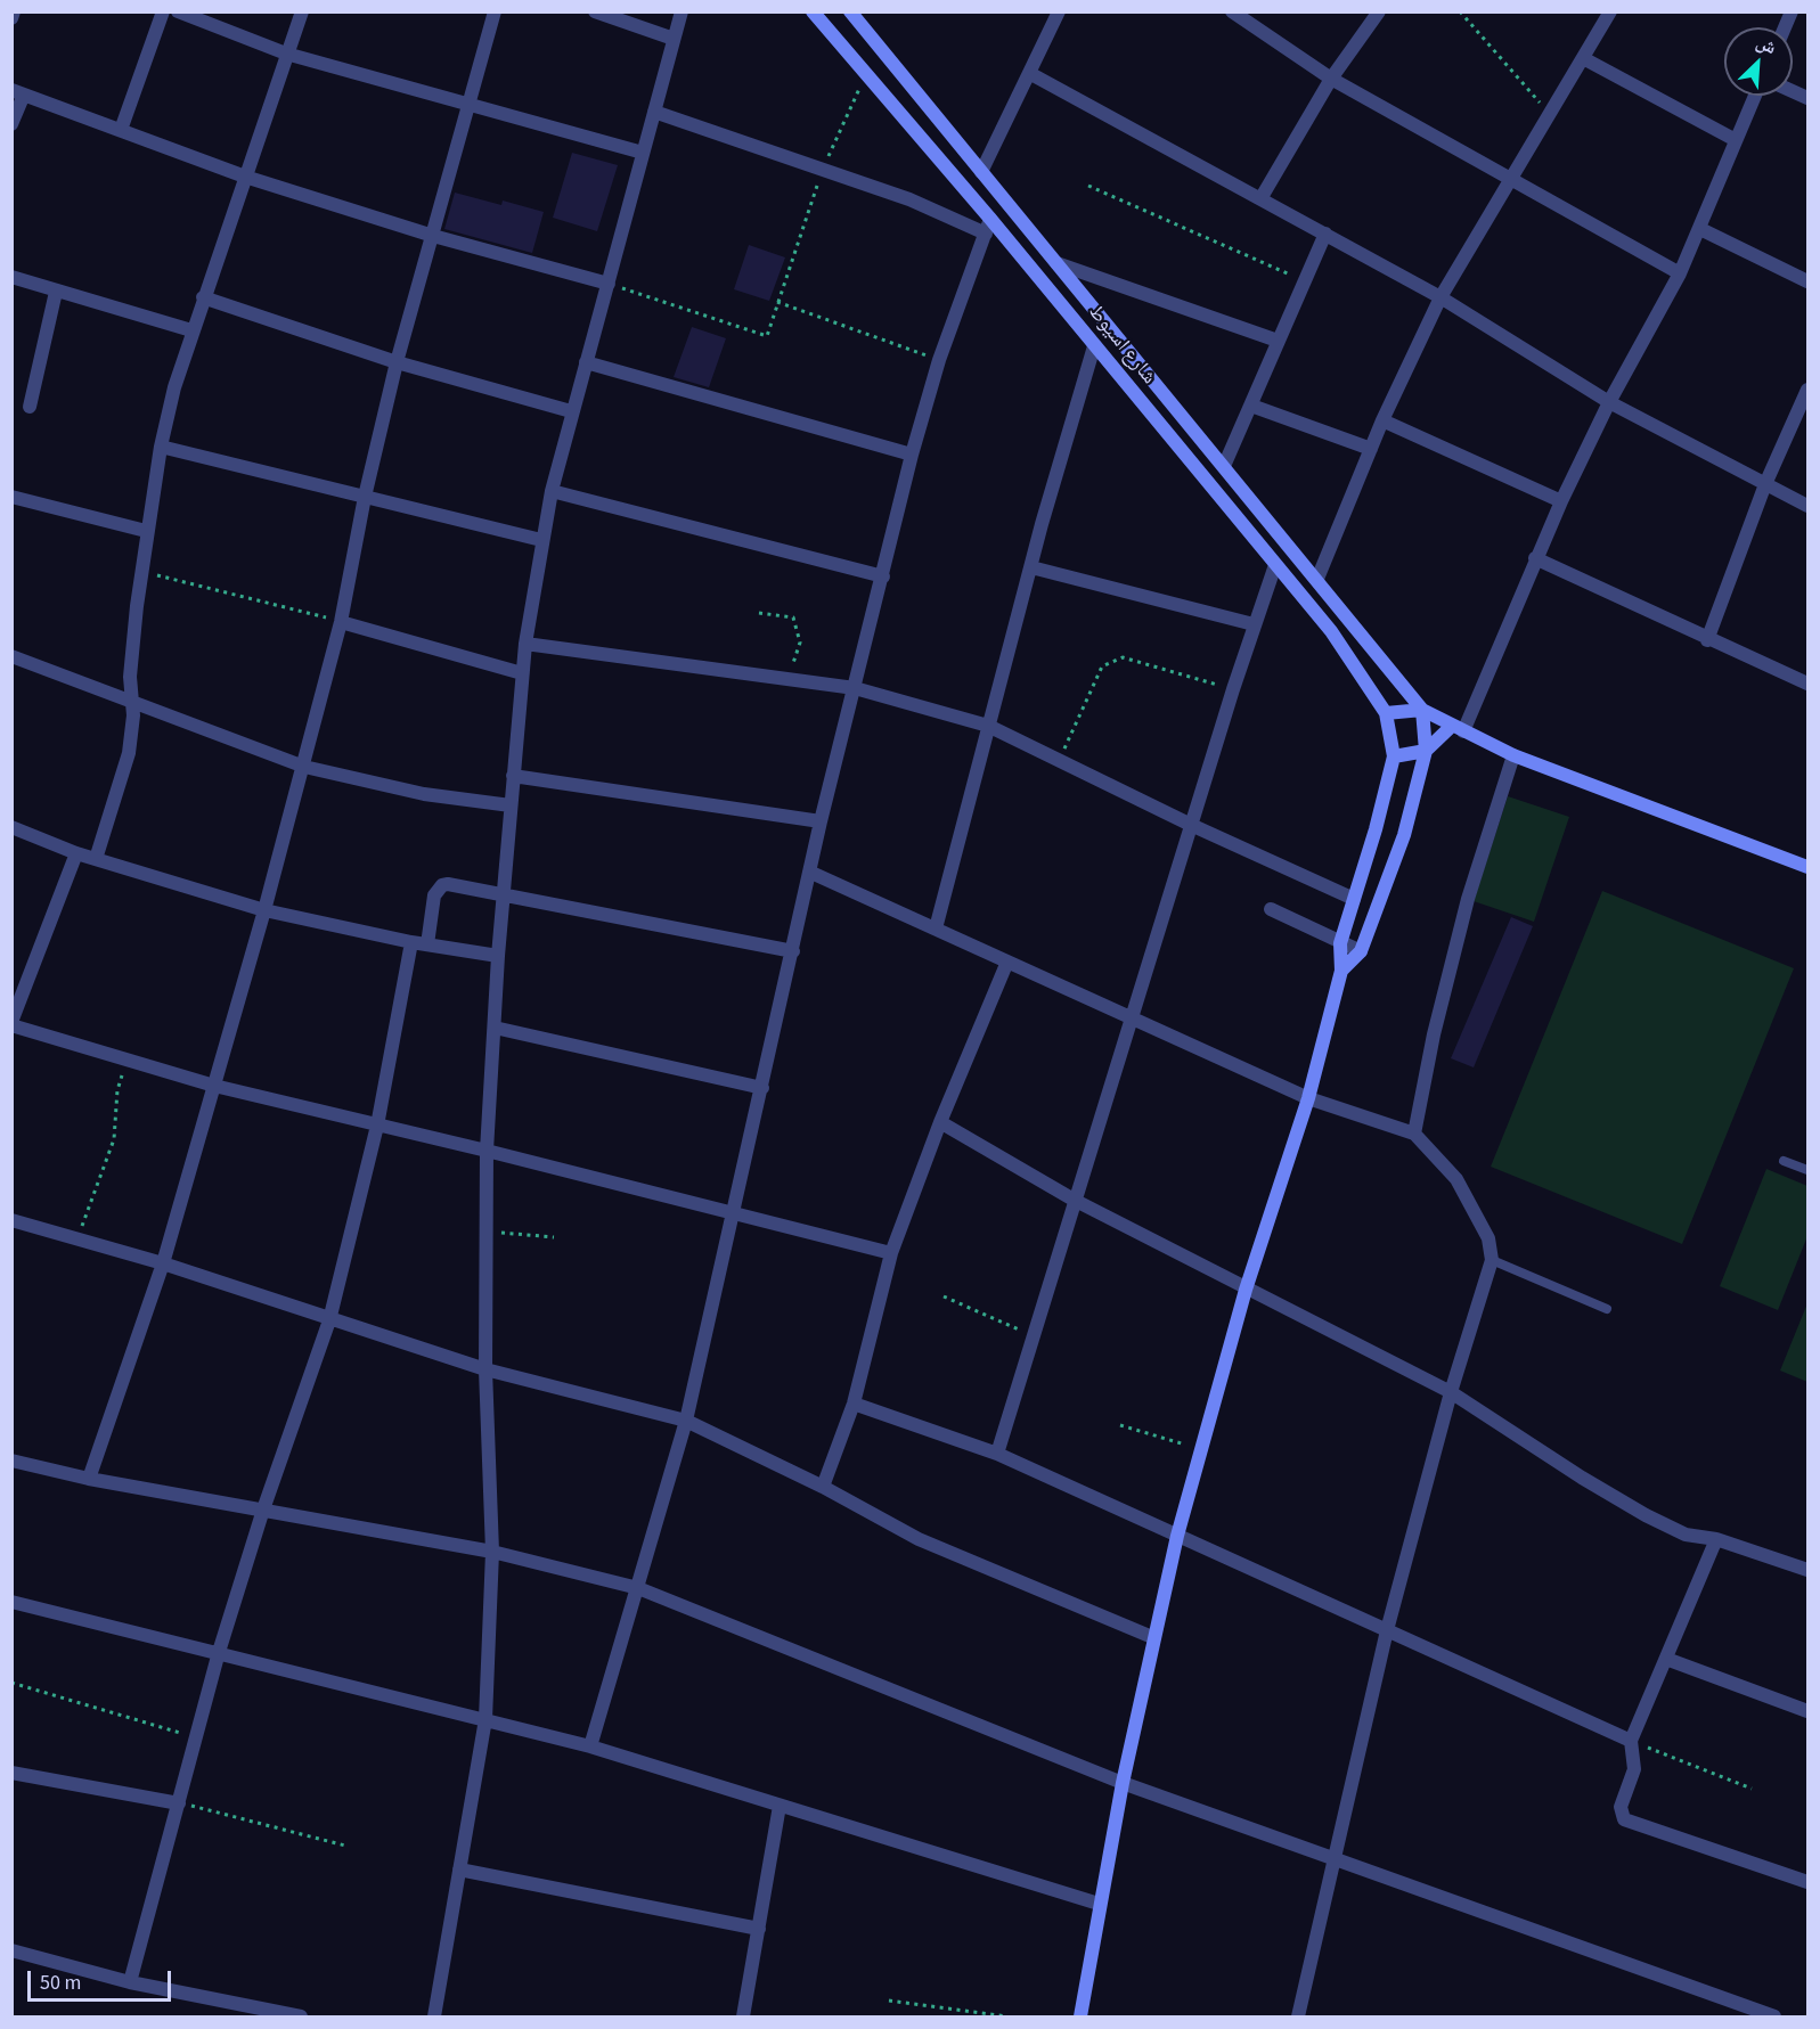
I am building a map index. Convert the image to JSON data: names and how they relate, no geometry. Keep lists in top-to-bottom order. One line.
{"streets":{"street":["شارع اسيوط"]},"scale_bar":"50 m","north":"top right"}
